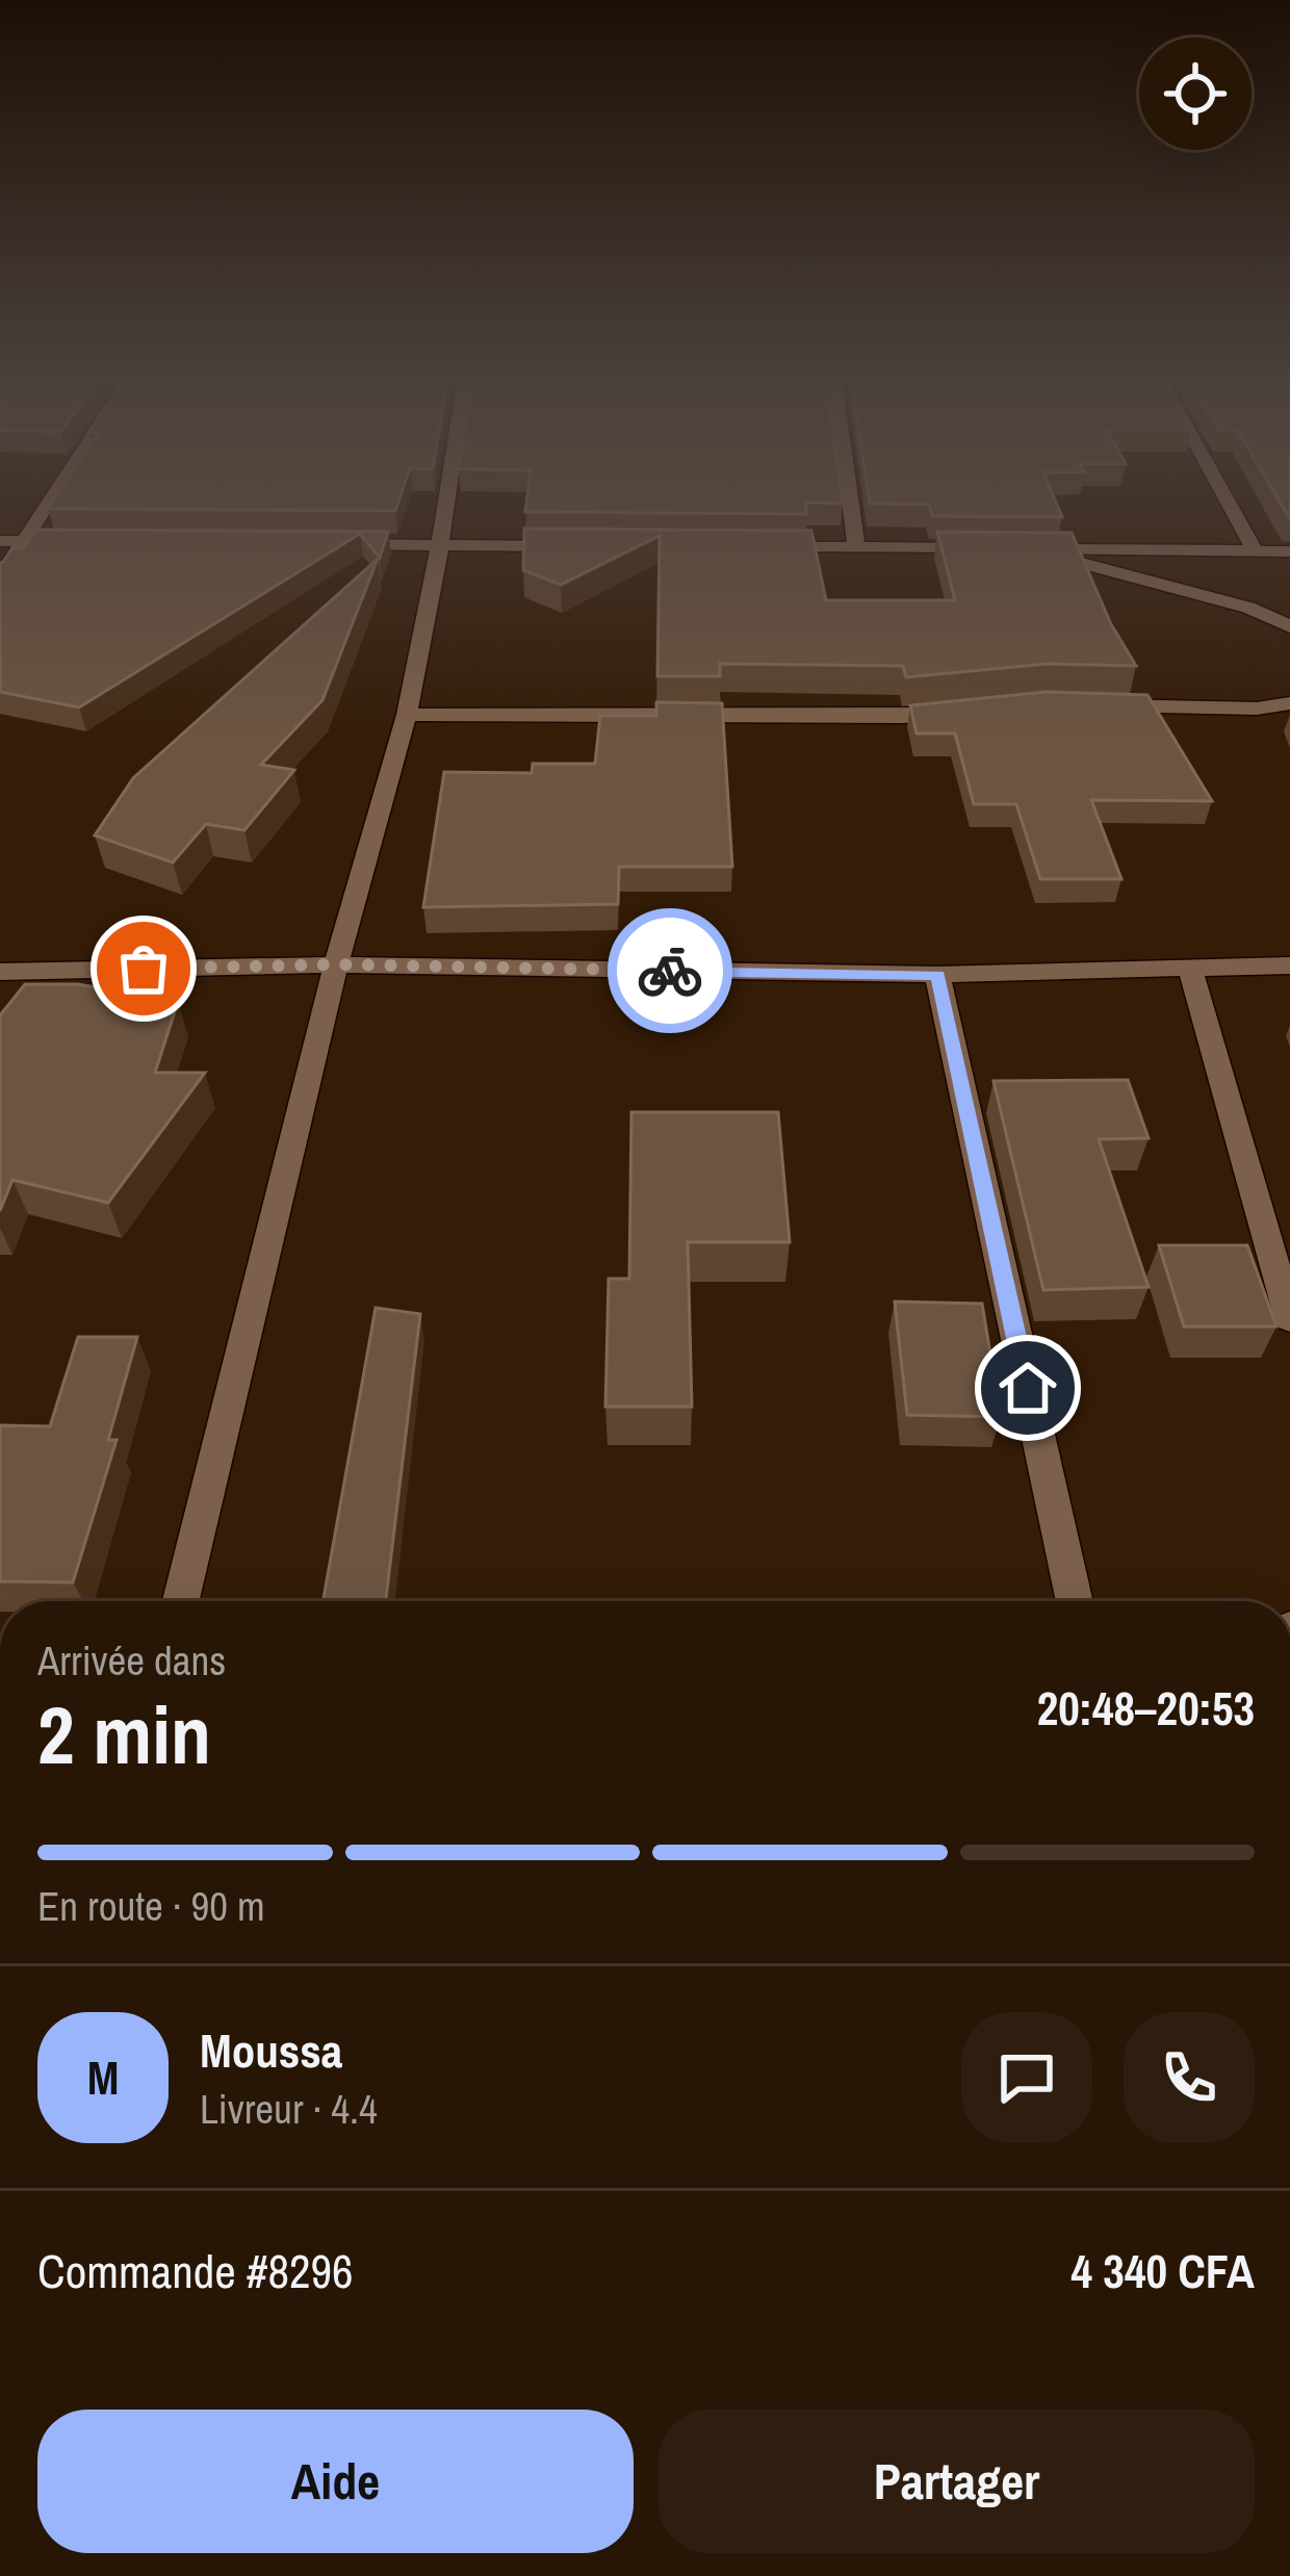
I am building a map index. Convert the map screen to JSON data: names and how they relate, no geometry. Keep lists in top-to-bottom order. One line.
{"page":{"heading":["2 min","Arrivée dans","20:48–20:53"],"panel":["Moussa","Livreur · 4.4","Commande #8296","4 340 CFA"],"bar":"En route · 90 m","round":"M","buttons":["Aide","Partager"]}}
